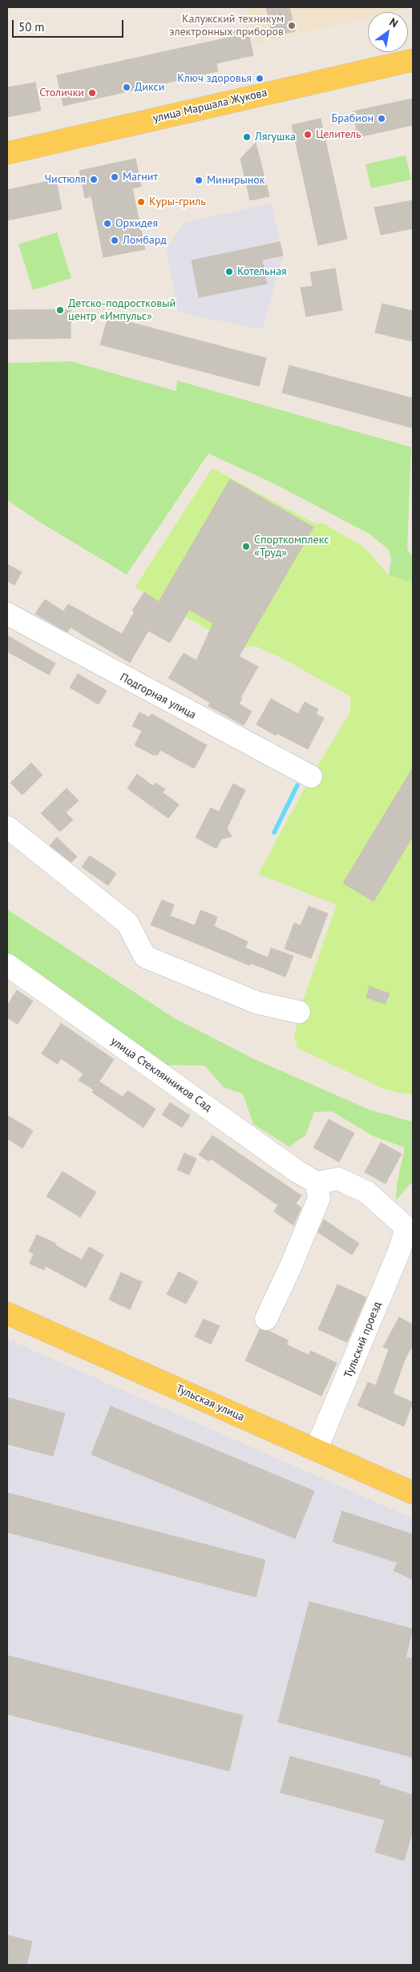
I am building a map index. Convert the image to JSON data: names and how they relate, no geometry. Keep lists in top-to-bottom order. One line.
{"streets":{"main road":["улица Маршала Жукова","Тульская улица"],"street":["Подгорная улица","улица Стеклянников Сад","Тульский проезд"]},"crossings":[["улица Стеклянников Сад","Тульский проезд"],["Тульский проезд","Тульская улица"]],"places":["Калужский техникум электронных приборов","Ключ здоровья","Дикси","Столички","Брабион","Целитель","Лягушка","Магнит","Чистюля","Минирынок","Куры-гриль","Орхидея","Ломбард","Котельная","Детско-подростковый центр «Импульс»","Спорткомплекс «Труд»"],"scale_bar":"50 m","north":"top right"}
